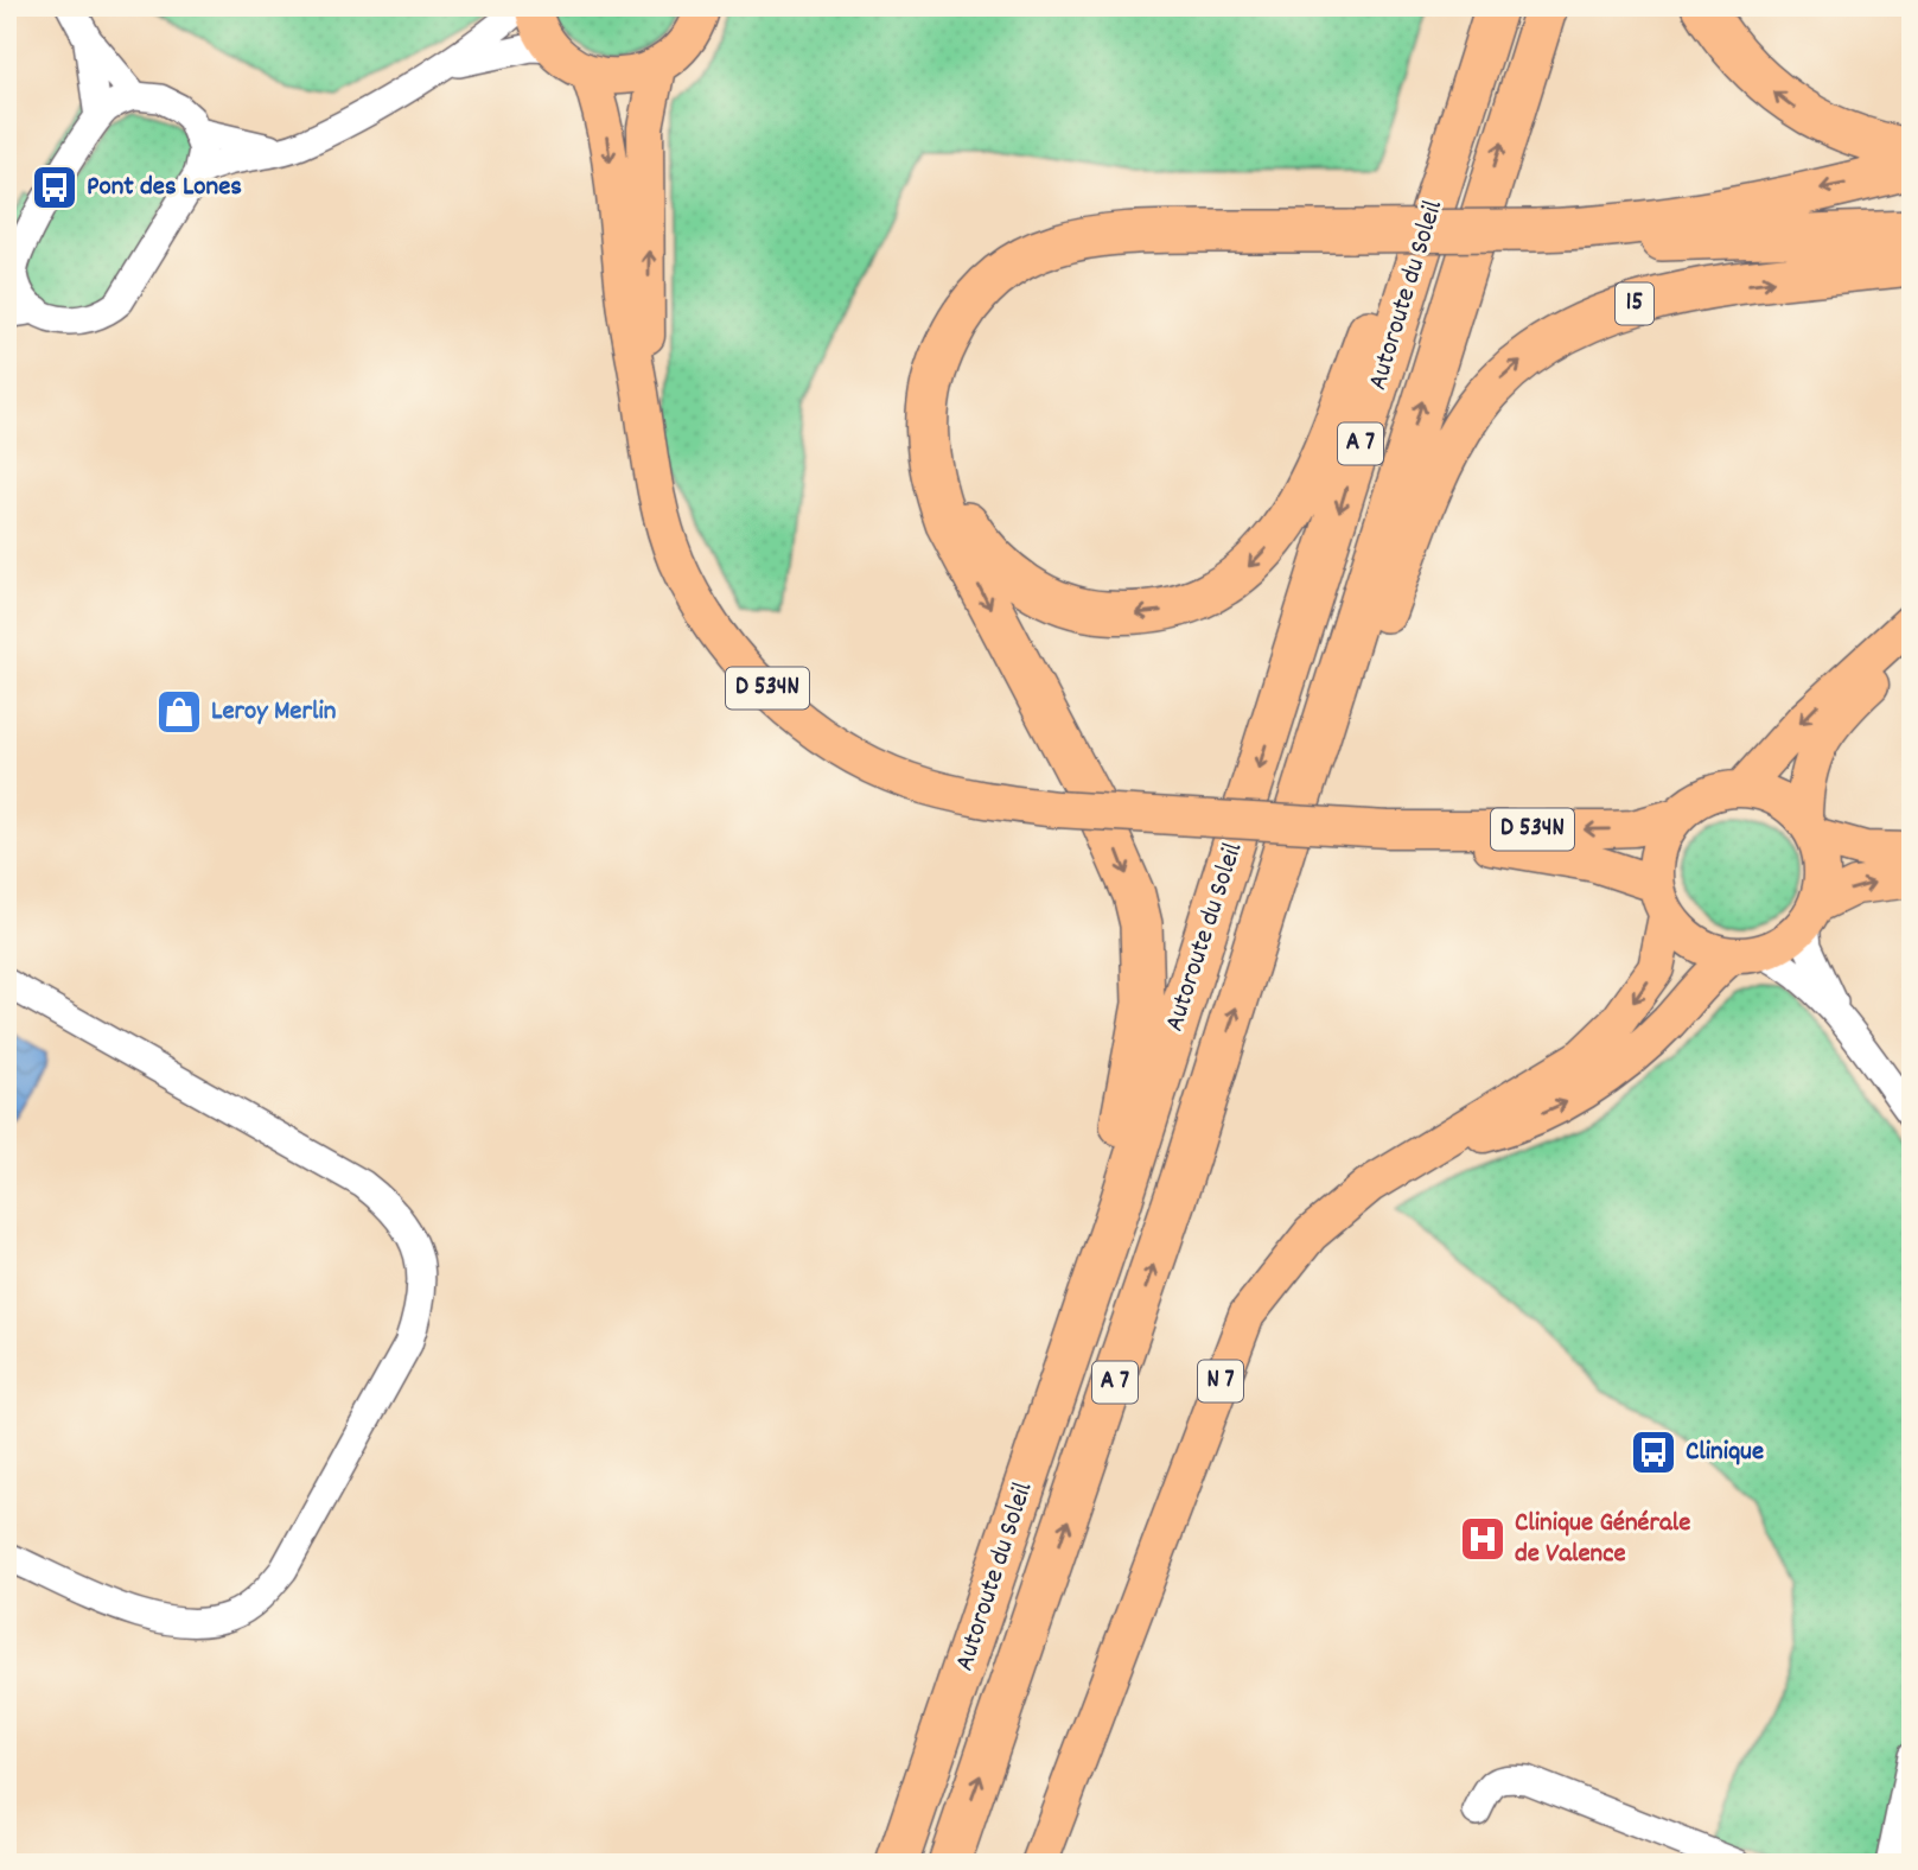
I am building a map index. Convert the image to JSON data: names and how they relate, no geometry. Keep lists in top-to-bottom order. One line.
{"streets":{"highway":["Autoroute du Soleil","15","A 7"],"main road":["D 534N","N 7"]},"crossings":[["Autoroute du Soleil","15"],["D 534N","N 7"]],"places":{"bus stop":["Pont des Lones","Clinique"],"shop":["Leroy Merlin"],"hospital":["Clinique Générale de Valence"]}}
